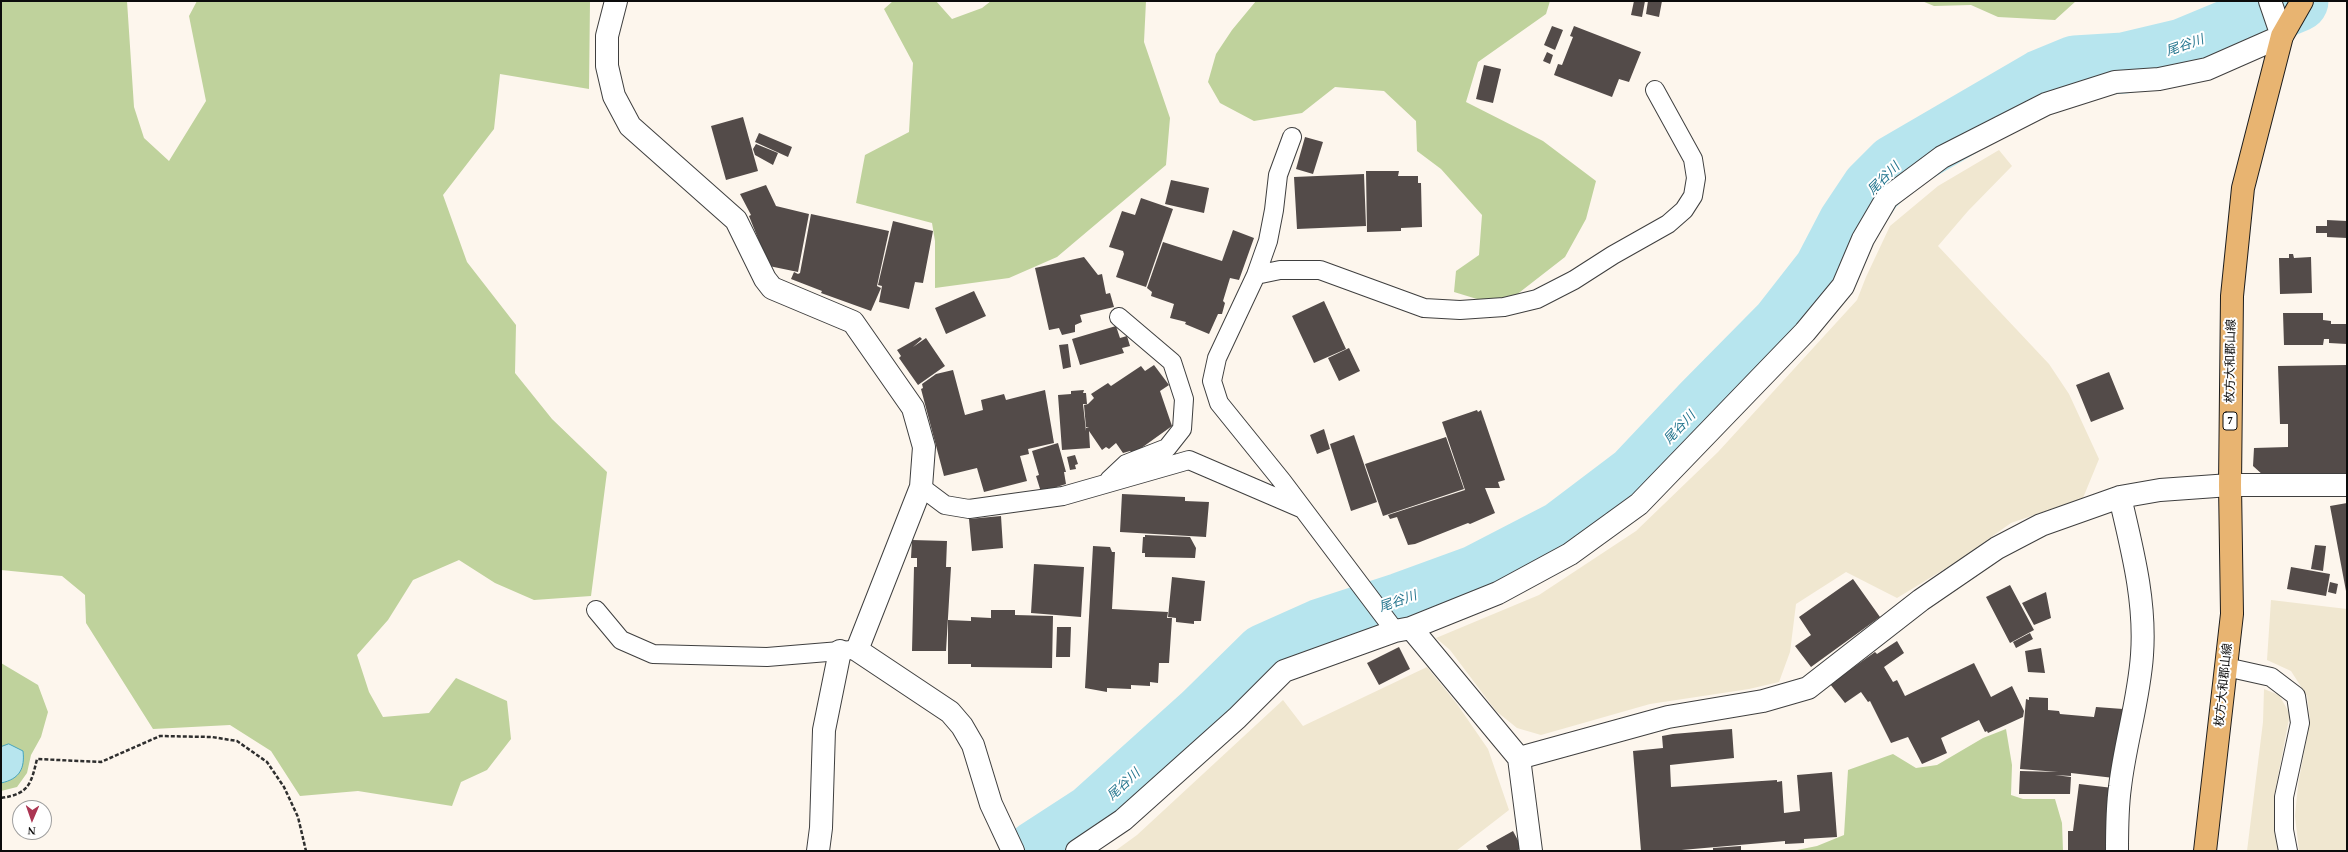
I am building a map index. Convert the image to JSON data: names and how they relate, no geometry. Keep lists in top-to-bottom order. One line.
{"streets":{"main road":["枚方大和郡山線","7"]},"water":["尾谷川"],"north":"bottom"}
